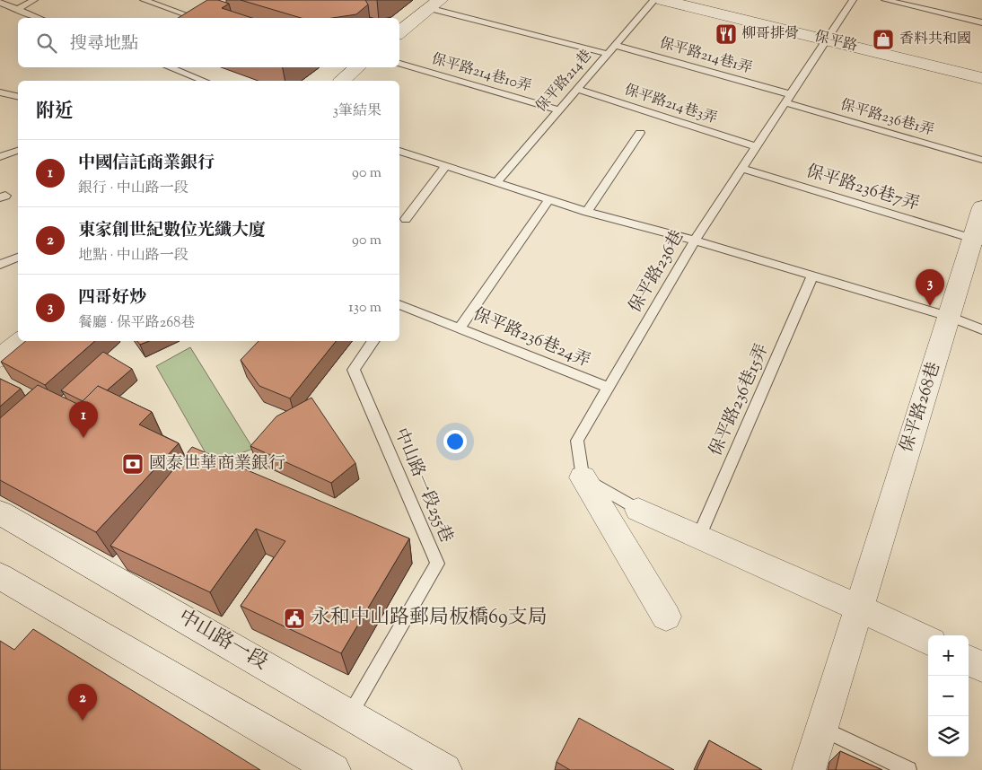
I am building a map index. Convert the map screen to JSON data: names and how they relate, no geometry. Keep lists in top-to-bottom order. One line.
{"streets":{"street":["保平路","保平路268巷","中山路一段"],"lane":["保平路214巷1弄","保平路214巷10弄","保平路214巷","保平路214巷3弄","保平路236巷1弄","保平路236巷7弄","保平路236巷","保平路236巷24弄","保平路236巷15弄","中山路一段255巷"]},"crossings":[["保平路","保平路236巷"],["保平路214巷1弄","保平路214巷"],["保平路214巷1弄","保平路236巷1弄"],["保平路214巷1弄","保平路236巷"],["保平路214巷10弄","保平路214巷"],["保平路214巷","保平路214巷3弄"],["保平路214巷3弄","保平路236巷"],["保平路236巷1弄","保平路236巷"],["保平路236巷7弄","保平路236巷"],["保平路236巷7弄","保平路268巷"],["保平路236巷","保平路236巷24弄"],["中山路一段255巷","中山路一段"]],"places":{"restaurant":["柳哥排骨"],"shop":["香料共和國"],"bank":["國泰世華商業銀行"],"public building":["永和中山路郵局板橋69支局"]},"page":{"search":"搜尋地點","heading":["附近","3筆結果"],"list":[{"mark":"1","name":"中國信託商業銀行","note":"銀行 · 中山路一段","value":"90 m"},{"mark":"2","name":"東家創世紀數位光纖大廈","note":"地點 · 中山路一段","value":"90 m"},{"mark":"3","name":"四哥好炒","note":"餐廳 · 保平路268巷","value":"130 m"}],"pins":["3","1","2"],"map_buttons":["+","−"]}}
